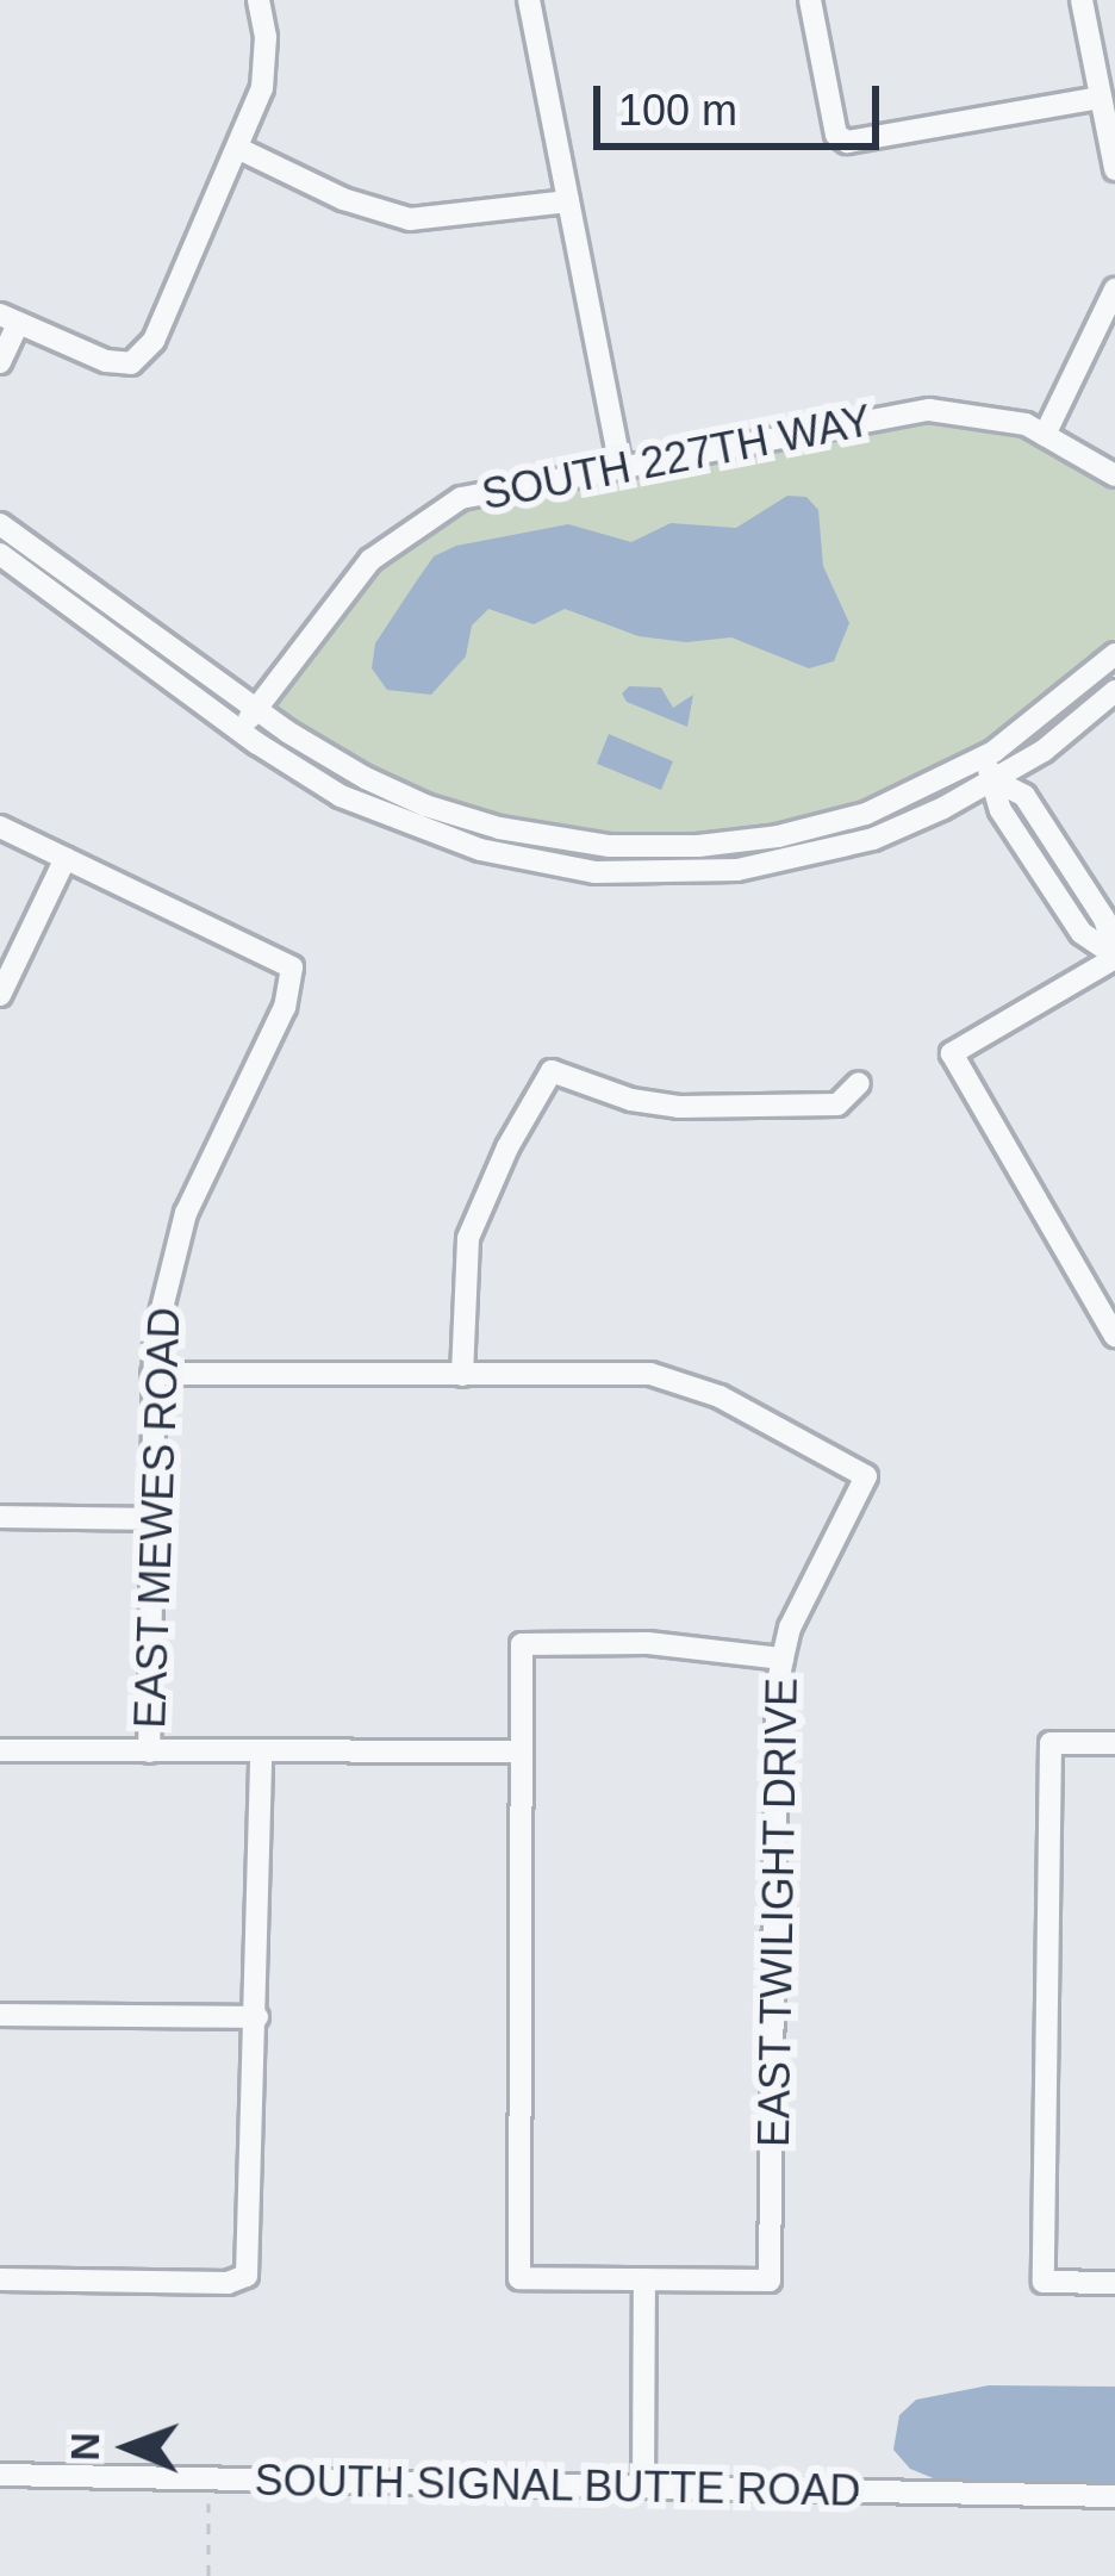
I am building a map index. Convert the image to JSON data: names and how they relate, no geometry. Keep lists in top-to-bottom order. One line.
{"streets":{"street":["SOUTH 227TH WAY","EAST MEWES ROAD","EAST TWILIGHT DRIVE","SOUTH SIGNAL BUTTE ROAD"]},"scale_bar":"100 m","north":"left"}
